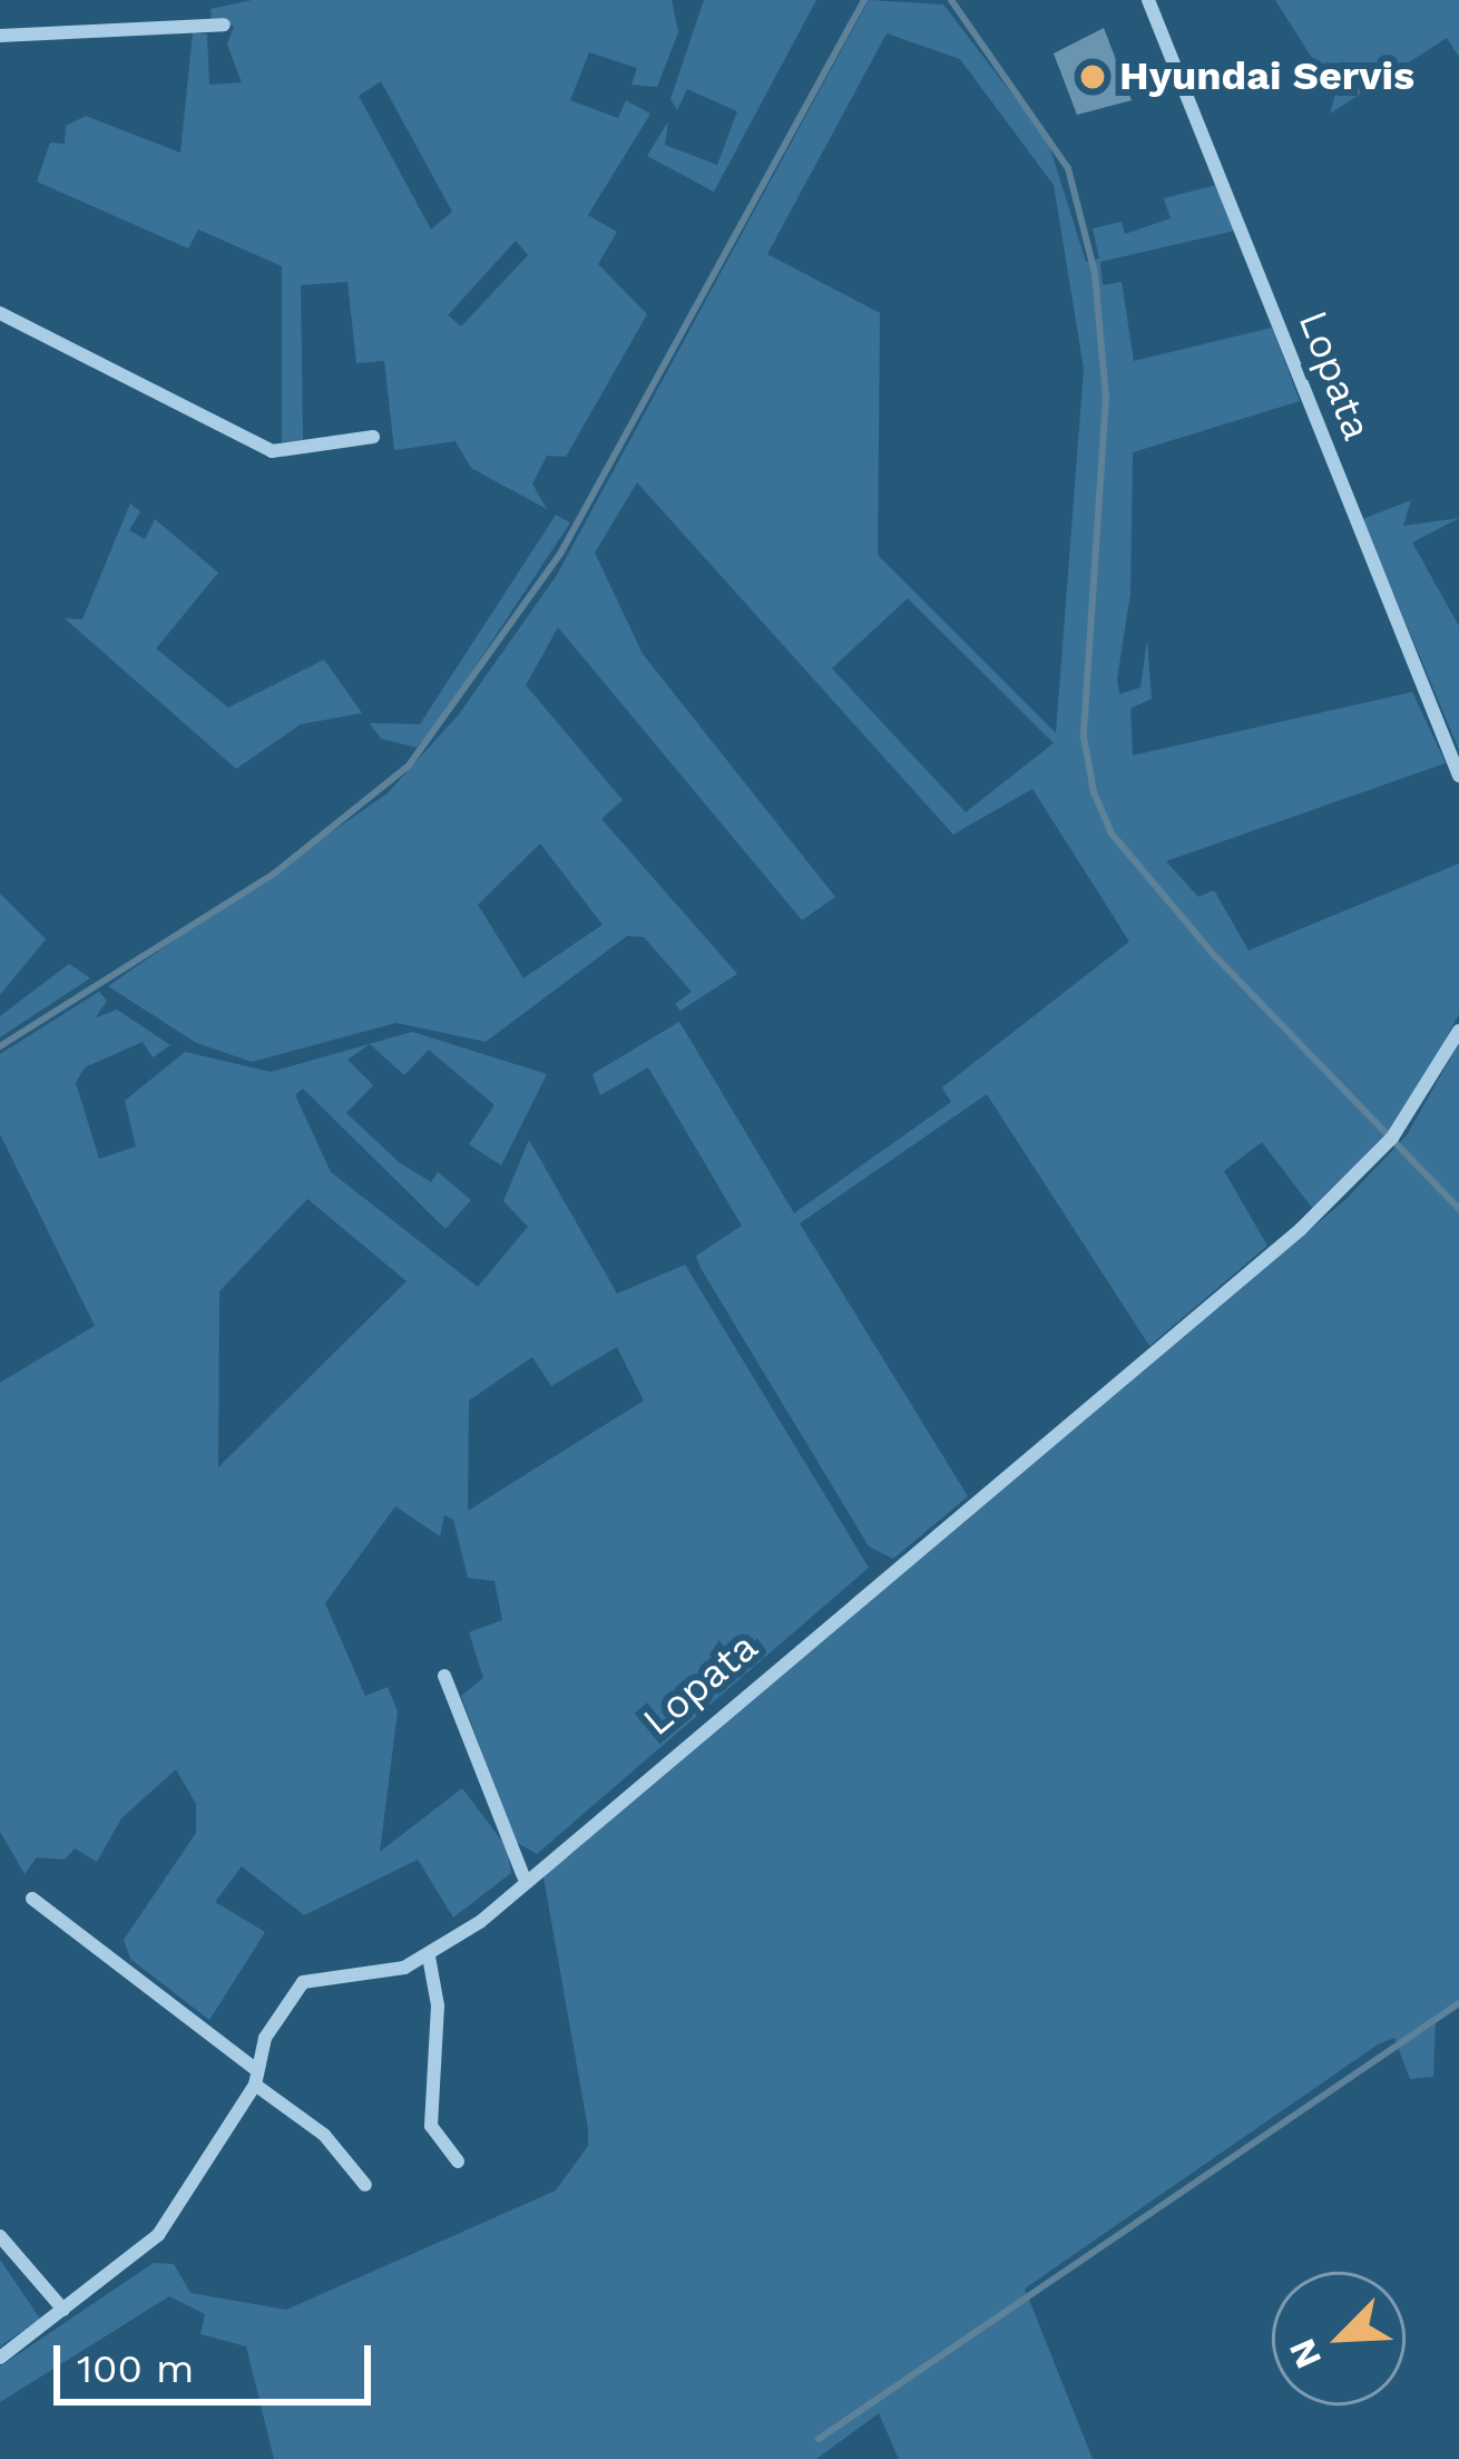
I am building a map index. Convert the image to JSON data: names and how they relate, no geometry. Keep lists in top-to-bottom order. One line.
{"streets":{"street":["Lopata"]},"places":["Hyundai Servis"],"scale_bar":"100 m","north":"bottom left"}
